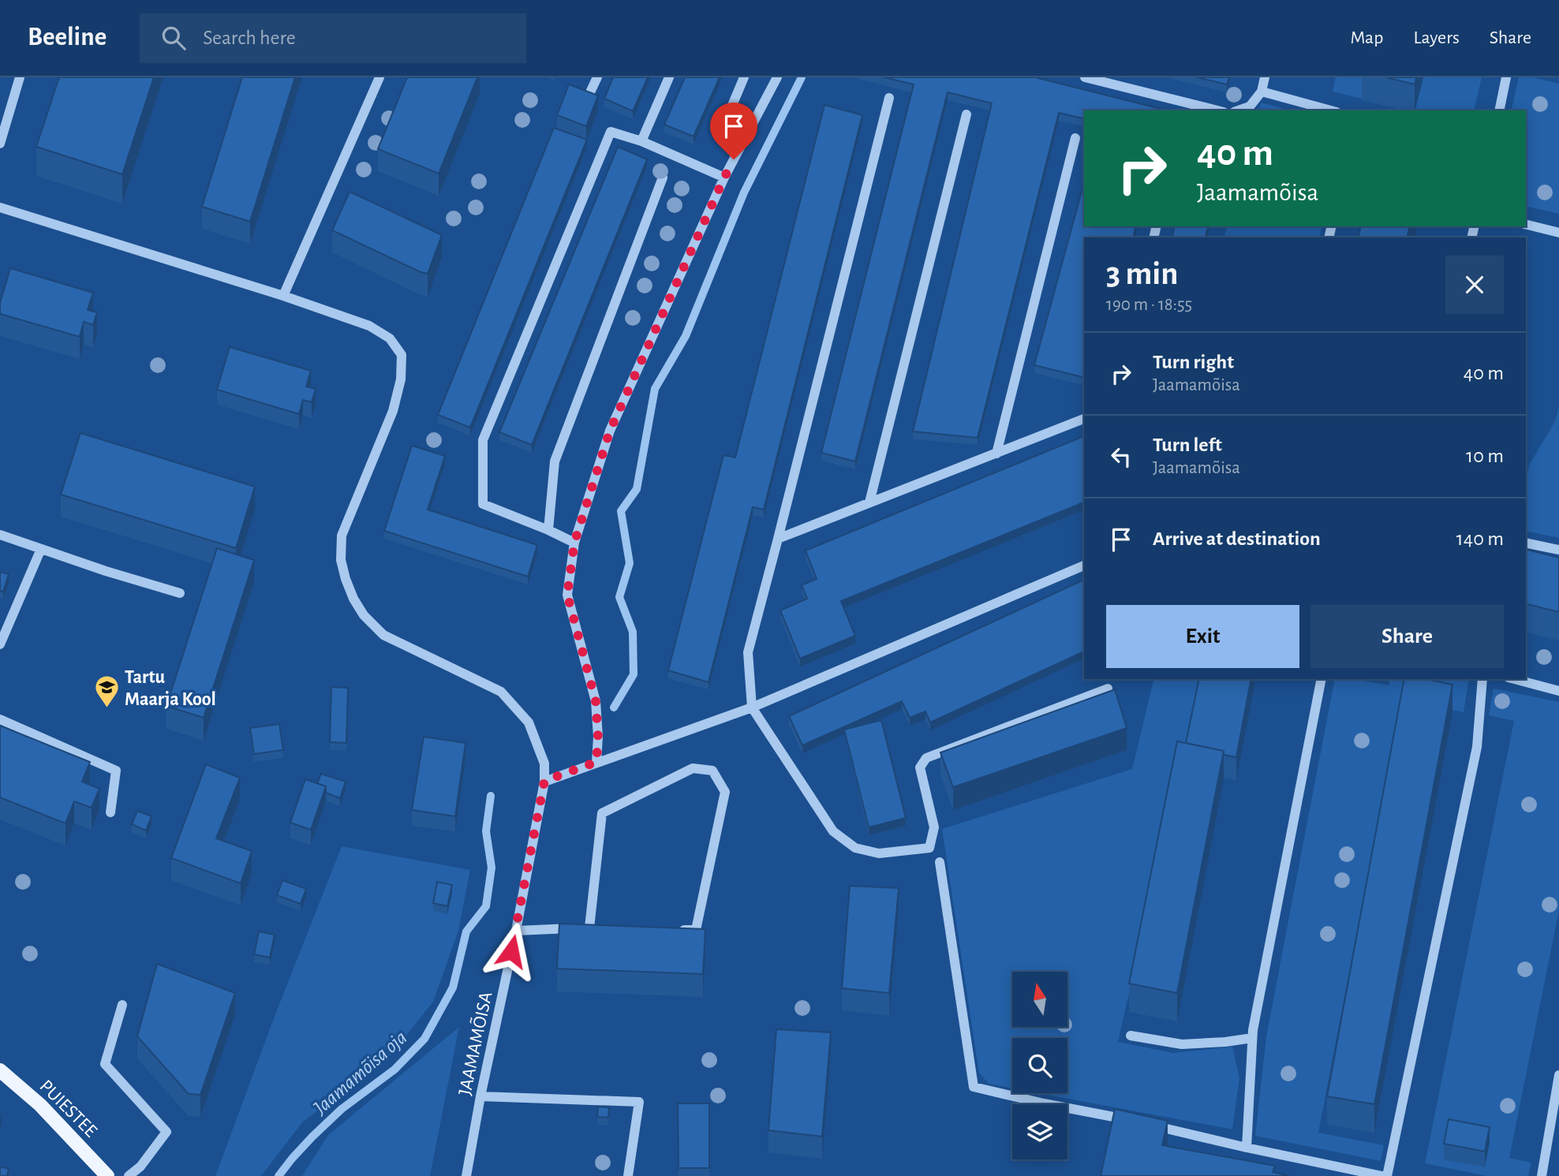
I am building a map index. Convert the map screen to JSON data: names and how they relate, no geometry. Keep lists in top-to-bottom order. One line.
{"streets":{"main road":["PUIESTEE"],"street":["JAAMAMÕISA"]},"water":["Jaamamõisa oja"],"places":{"school or university":["Tartu Maarja Kool"]},"north":"top","page":{"header":"Beeline","search":"Search here","nav":["Map","Layers","Share"],"turn":["40 m","Jaamamõisa"],"heading":["3 min","190 m · 18:55"],"list":[{"name":"Turn right","note":"Jaamamõisa","value":"40 m"},{"name":"Turn left","note":"Jaamamõisa","value":"10 m"},{"name":"Arrive at destination","value":"140 m"}],"buttons":["Exit","Share"]}}
